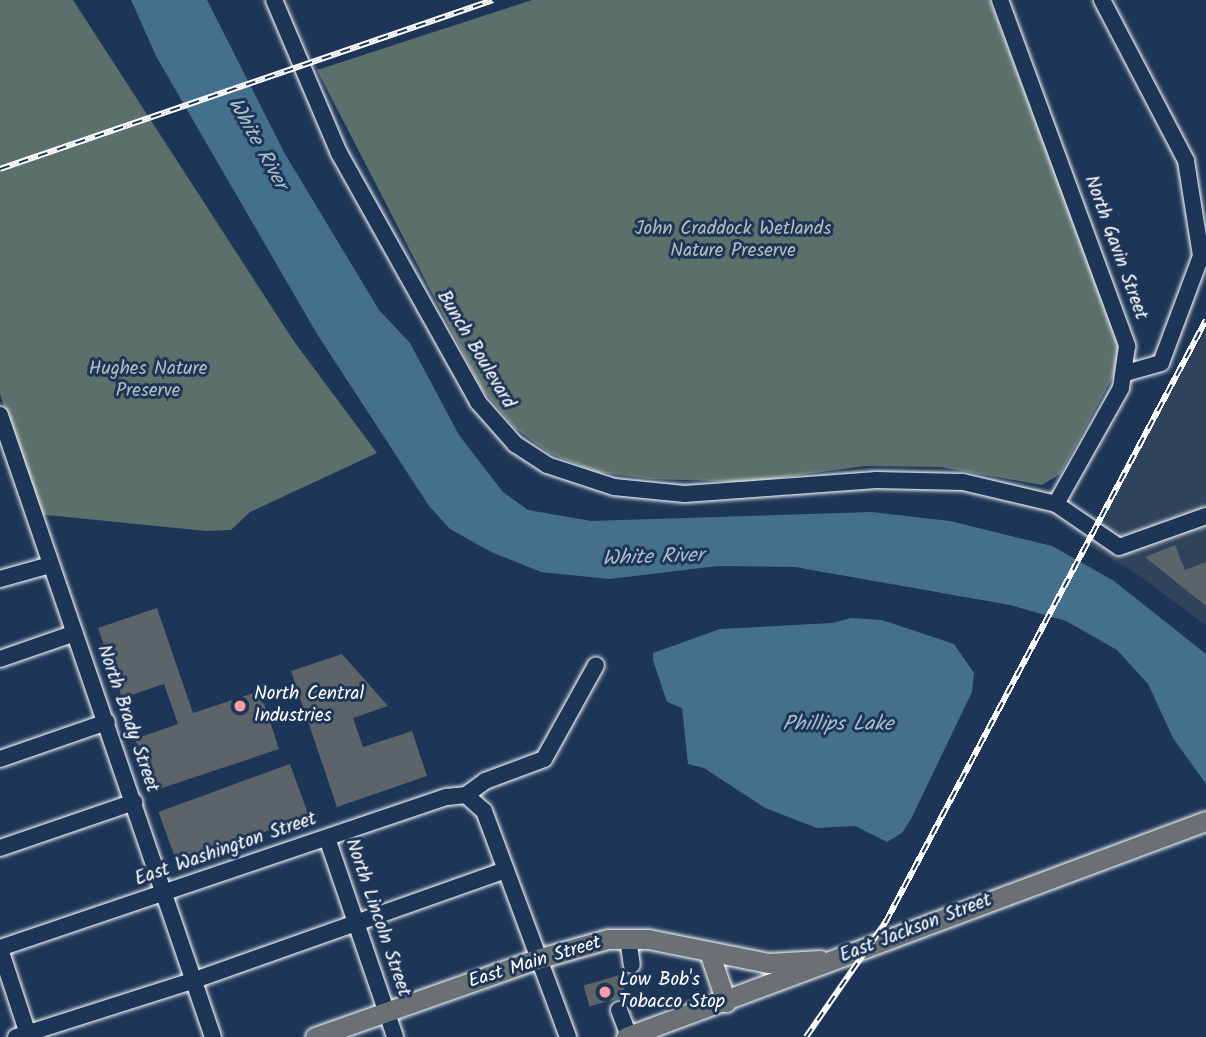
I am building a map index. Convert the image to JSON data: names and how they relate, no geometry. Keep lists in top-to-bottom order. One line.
{"streets":{"main road":["East Jackson Street","East Main Street"],"street":["North Gavin Street","Bunch Boulevard","North Brady Street","East Washington Street","North Lincoln Street"]},"crossings":[["North Brady Street","East Washington Street"],["East Washington Street","North Lincoln Street"],["North Lincoln Street","East Main Street"],["East Jackson Street","East Main Street"]],"water":["White River","Phillips Lake"],"parks":["John Craddock Wetlands Nature Preserve","Hughes Nature Preserve"],"places":["North Central Industries","Low Bob's Tobacco Stop"]}
